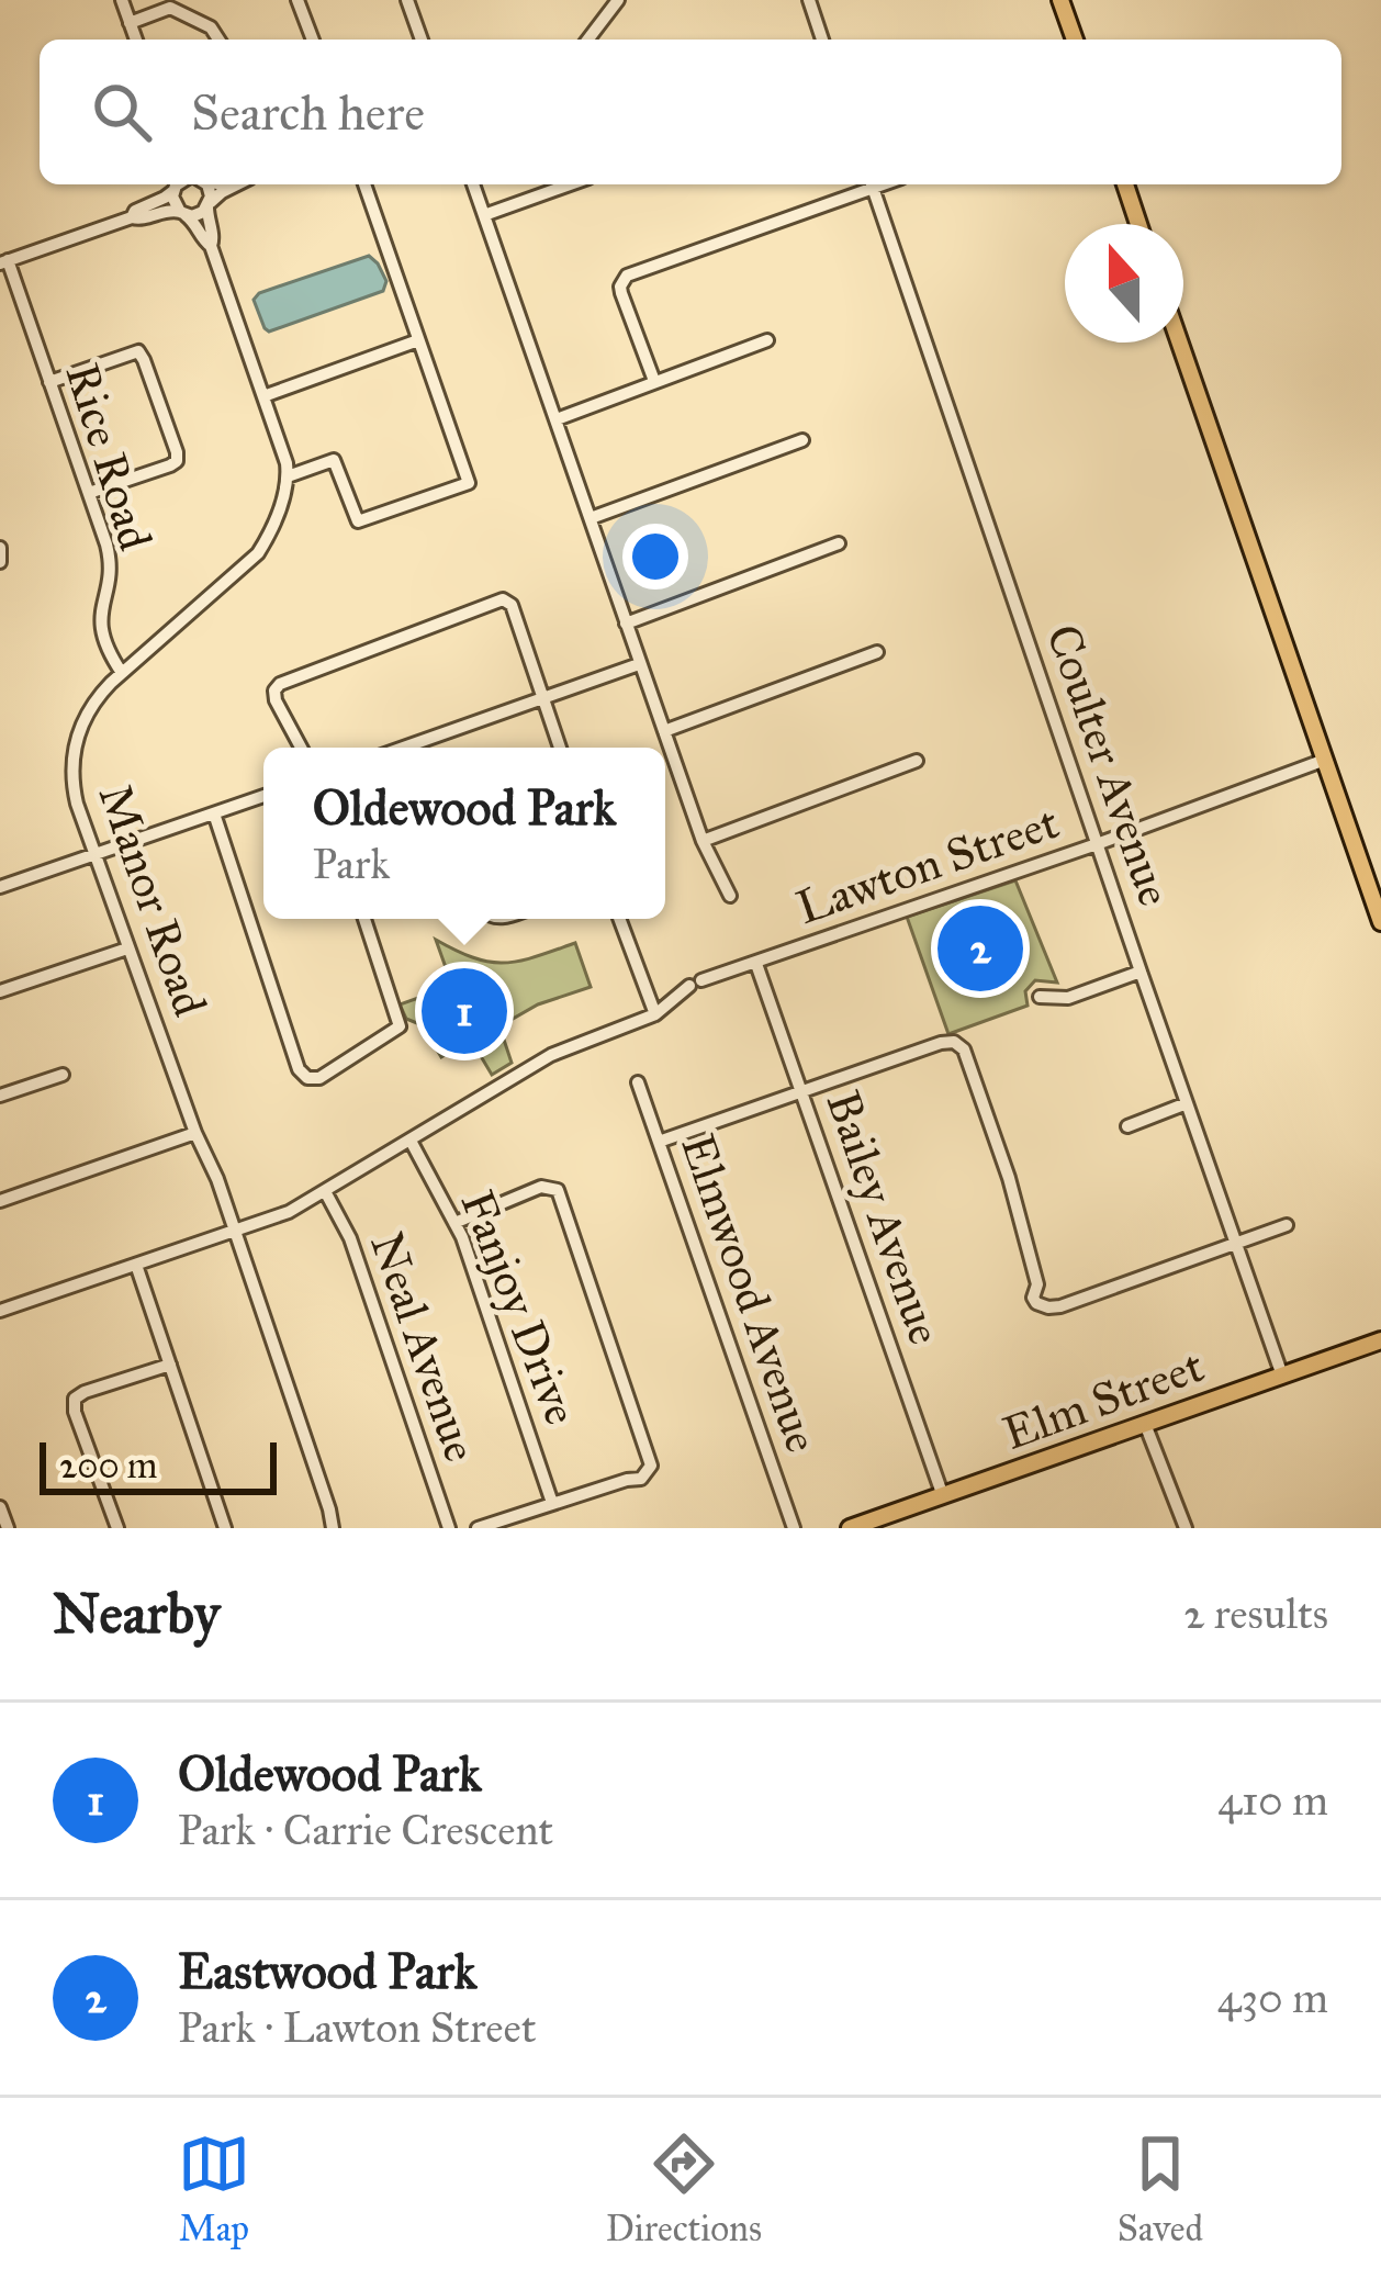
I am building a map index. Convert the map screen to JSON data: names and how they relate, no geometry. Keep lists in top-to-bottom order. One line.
{"streets":{"main road":["Elm Street"],"street":["Rice Road","Coulter Avenue","Lawton Street","Manor Road","Bailey Avenue","Elmwood Avenue","Fanjoy Drive","Neal Avenue"]},"crossings":[["Rice Road","Manor Road"],["Coulter Avenue","Lawton Street"],["Coulter Avenue","Elm Street"],["Lawton Street","Bailey Avenue"],["Bailey Avenue","Elm Street"]],"scale_bar":"200 m","north":"top","page":{"search":"Search here","popup":["Oldewood Park","Park"],"pins":["2","1"],"scale":"200 m","heading":["Nearby","2 results"],"list":[{"mark":"1","name":"Oldewood Park","note":"Park · Carrie Crescent","value":"410 m"},{"mark":"2","name":"Eastwood Park","note":"Park · Lawton Street","value":"430 m"}],"nav":["Map","Directions","Saved"]}}
